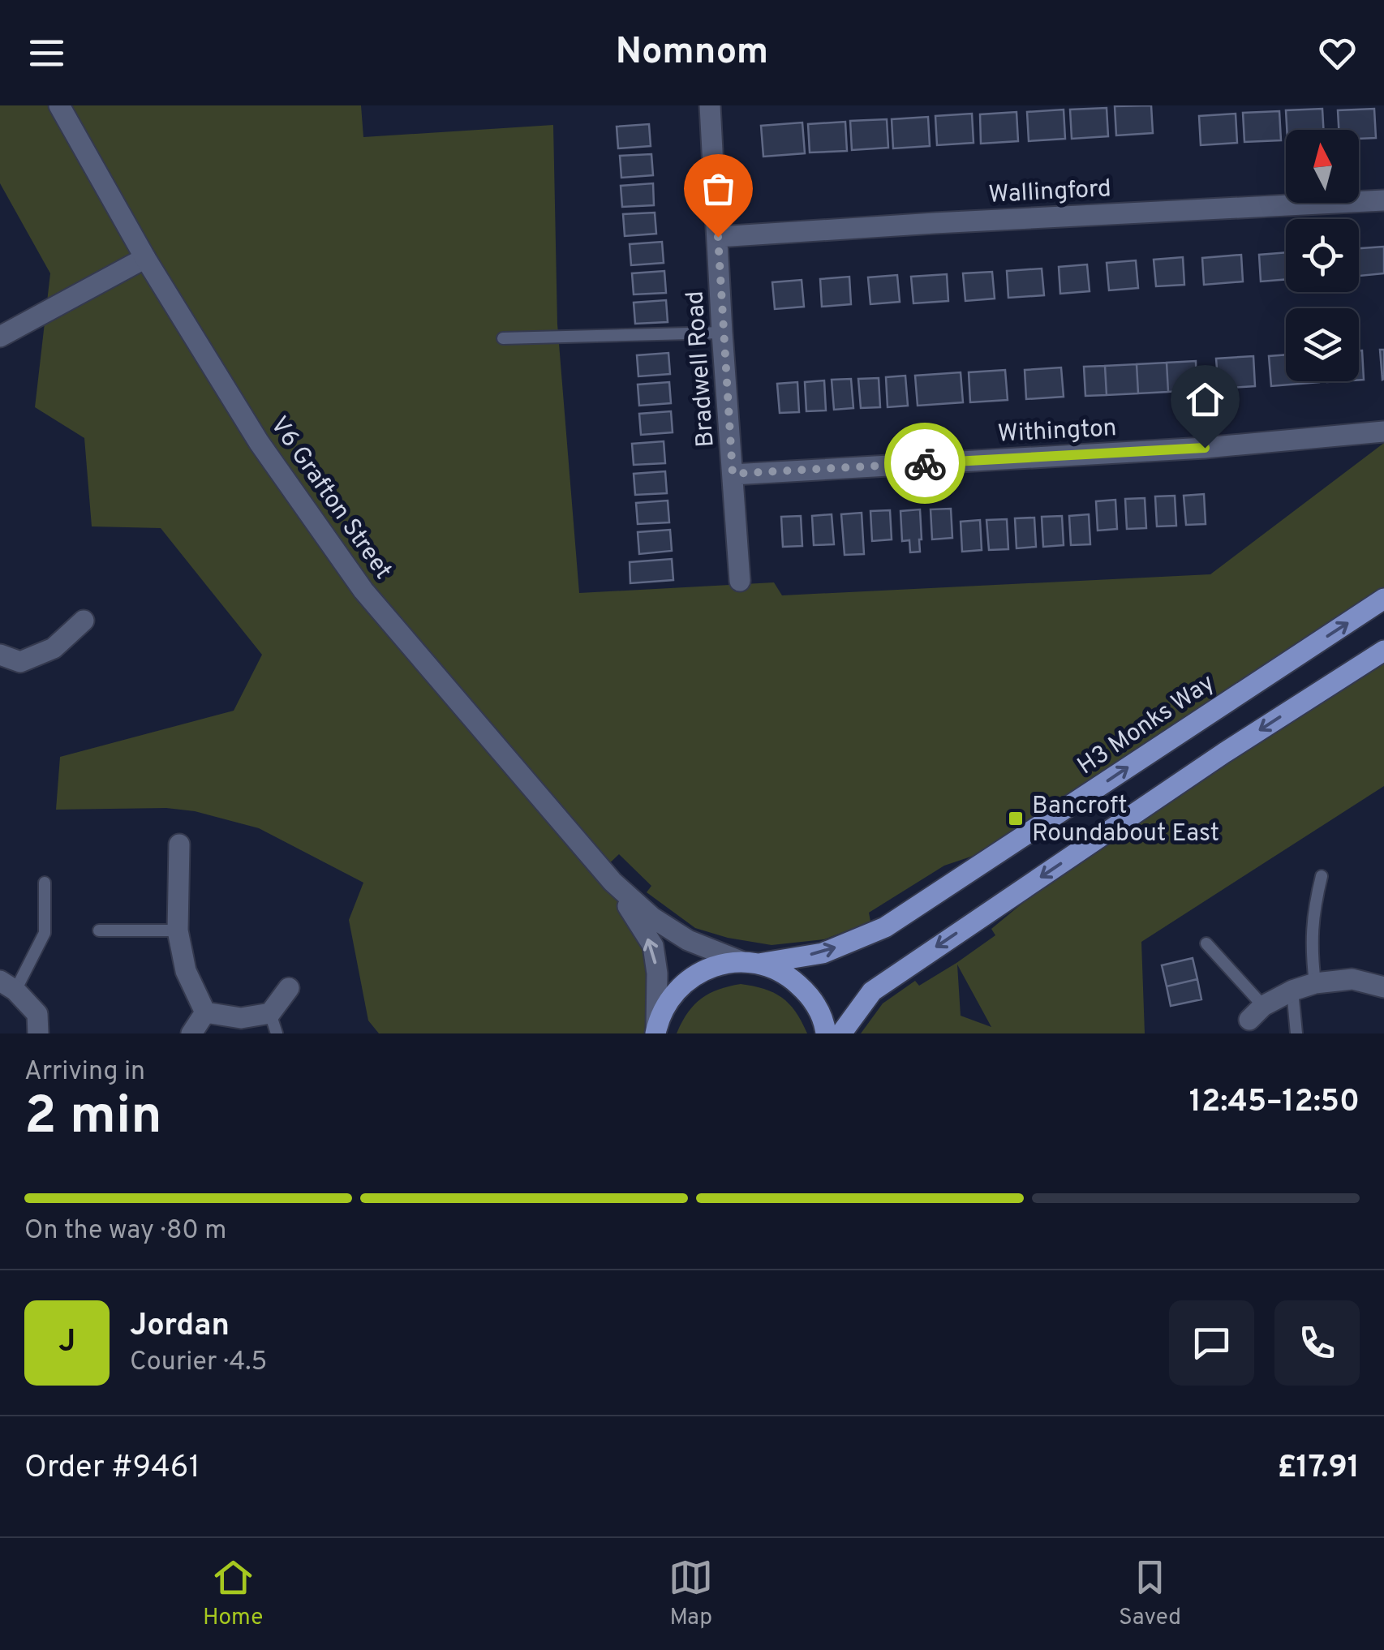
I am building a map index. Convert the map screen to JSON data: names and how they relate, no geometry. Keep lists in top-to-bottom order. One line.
{"streets":{"main road":["H3 Monks Way"],"street":["Wallingford","Bradwell Road","Withington","V6 Grafton Street"]},"crossings":[["Wallingford","Bradwell Road"],["Bradwell Road","Withington"],["V6 Grafton Street","H3 Monks Way"]],"places":{"transit":["Bancroft Roundabout East"]},"north":"top","page":{"header":"Nomnom","heading":["2 min","Arriving in","12:45–12:50"],"panel":["Jordan","Courier · 4.5","Order #9461","£17.91"],"bar":"On the way · 80 m","round":"J","tabs":["Home","Map","Saved"]}}
